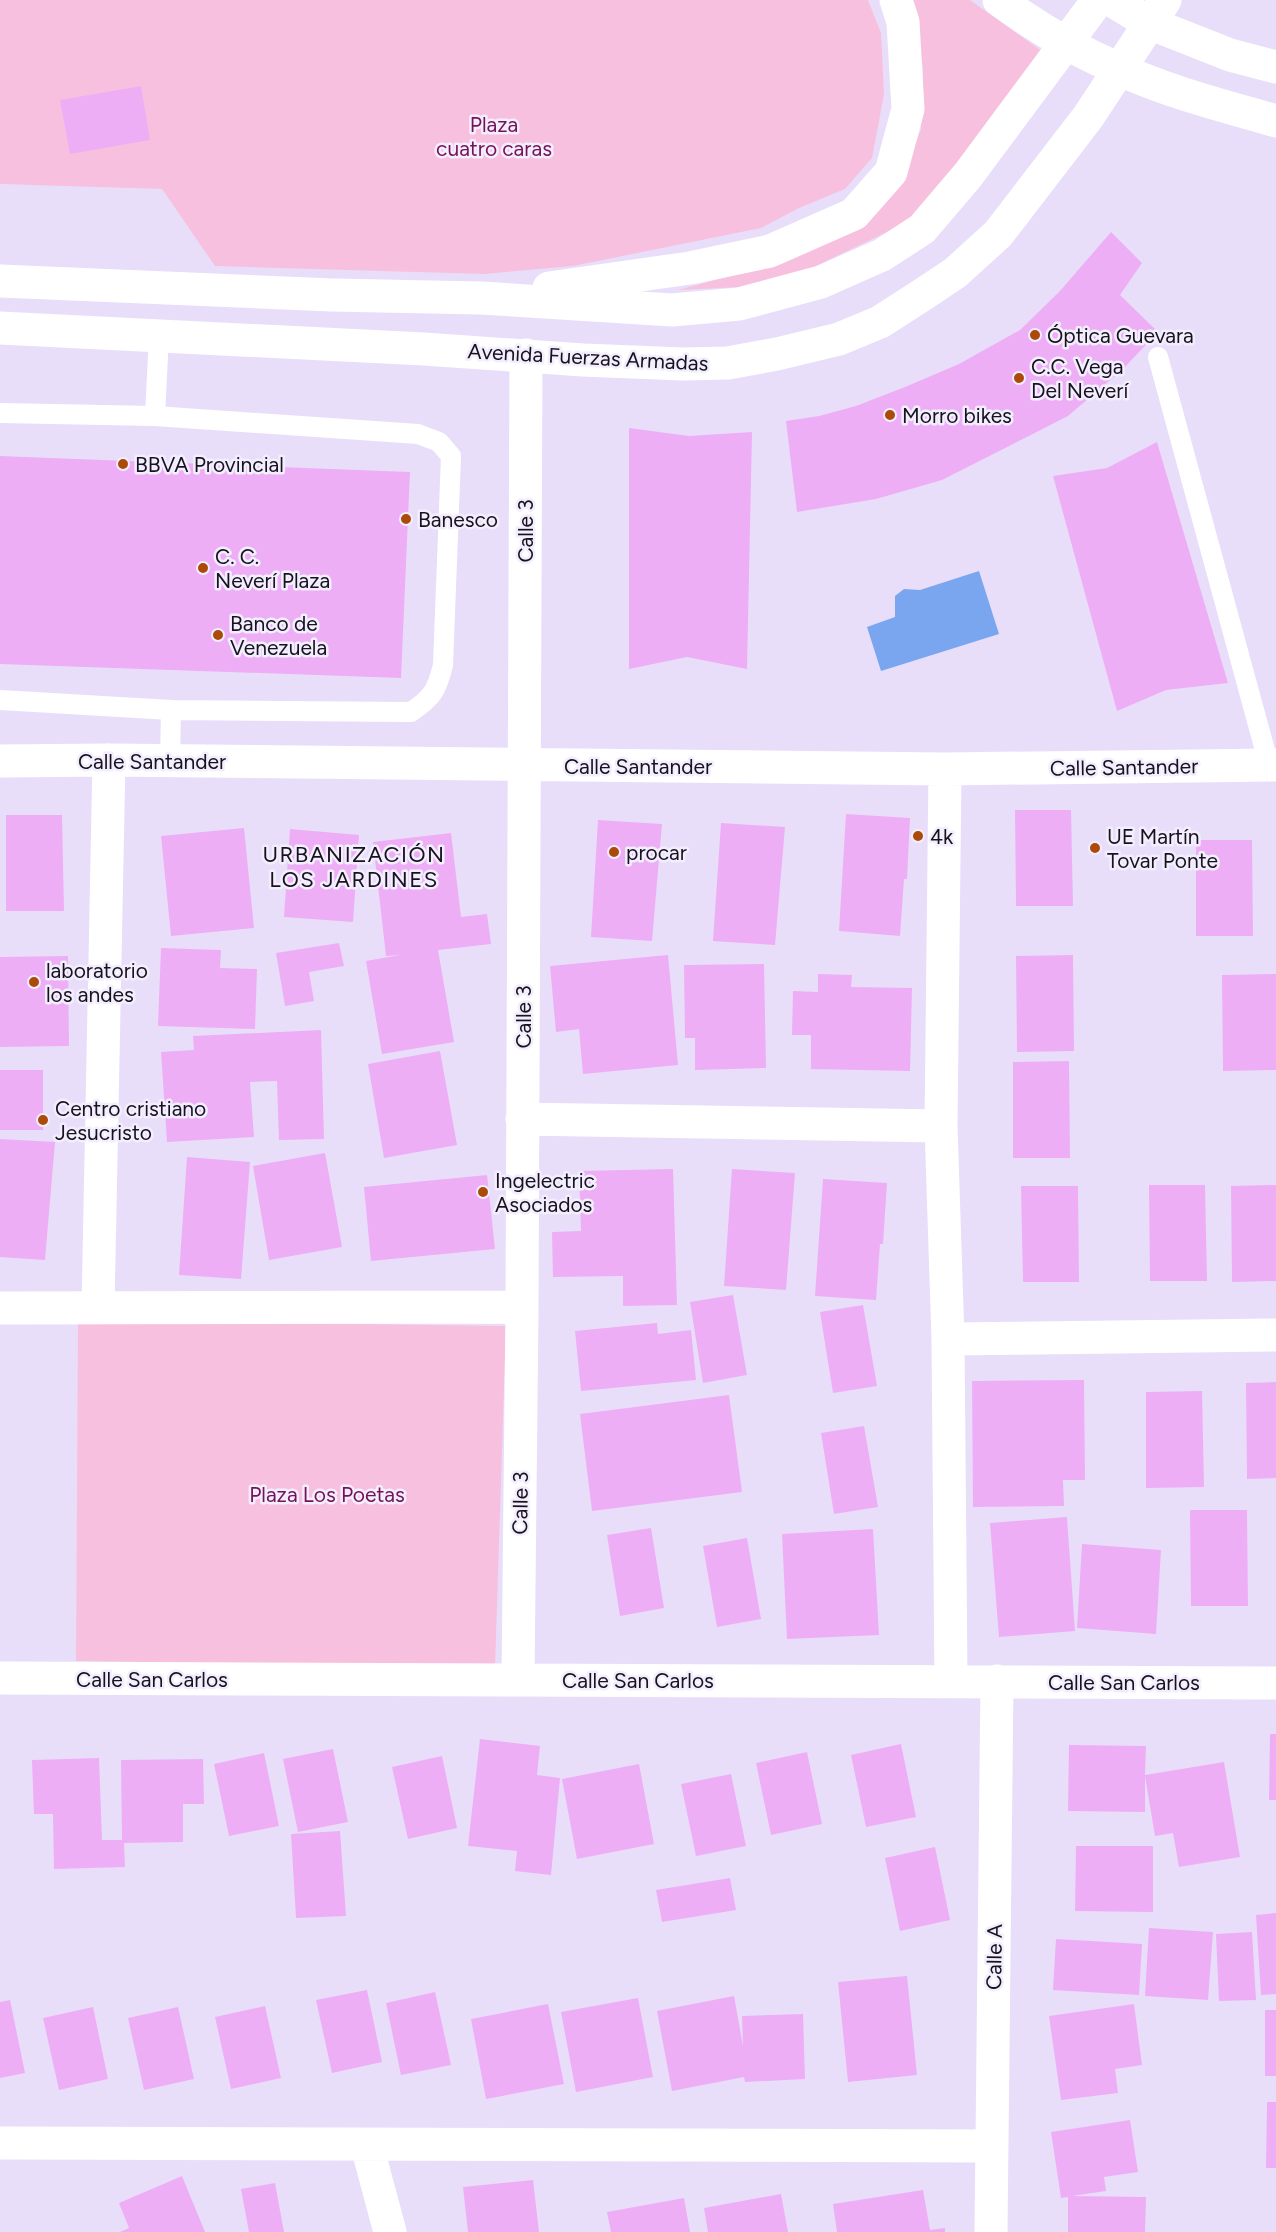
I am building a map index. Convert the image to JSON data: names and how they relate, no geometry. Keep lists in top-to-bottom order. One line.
{"streets":{"street":["Avenida Fuerzas Armadas","Calle 3","Calle Santander","Calle San Carlos","Calle A"]},"crossings":[["Avenida Fuerzas Armadas","Calle 3"],["Calle 3","Calle Santander"],["Calle 3","Calle San Carlos"],["Calle San Carlos","Calle A"]],"districts":["URBANIZACIÓN LOS JARDINES"],"parks":["Plaza cuatro caras","Plaza Los Poetas"],"places":["Óptica Guevara","C.C. Vega Del Neverí","Morro bikes","BBVA Provincial","Banesco","C. C. Neverí Plaza","Banco de Venezuela","4k","UE Martín Tovar Ponte","procar","laboratorio los andes","Centro cristiano Jesucristo","Ingelectric Asociados"]}
